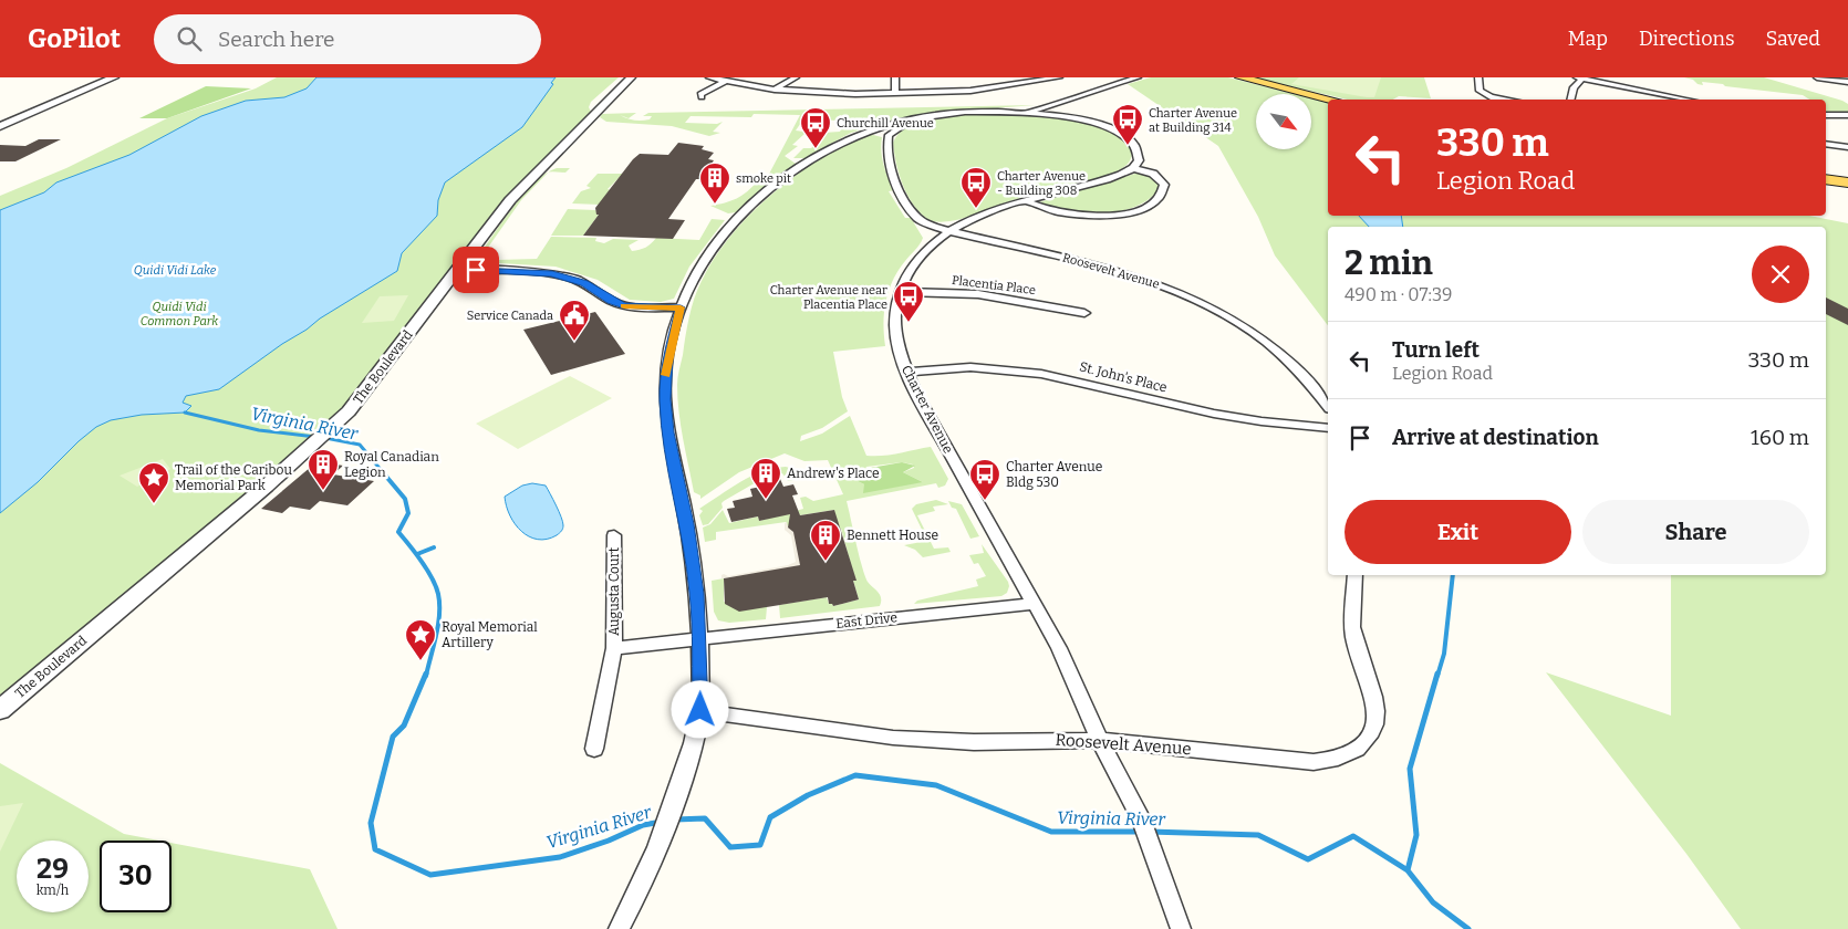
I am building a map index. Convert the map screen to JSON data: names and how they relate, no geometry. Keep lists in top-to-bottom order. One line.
{"streets":{"street":["Roosevelt Avenue","Placentia Place","The Boulevard","St. John's Place","Charter Avenue","Augusta Court","East Drive"]},"crossings":[["Roosevelt Avenue","Charter Avenue"],["Placentia Place","Charter Avenue"],["St. John's Place","Charter Avenue"],["Charter Avenue","East Drive"],["Augusta Court","East Drive"]],"water":["Quidi Vidi Lake","Virginia River"],"parks":["Quidi Vidi Common Park"],"places":{"bus stop":["Charter Avenue at Building 314","Churchill Avenue","Charter Avenue - Building 308","Charter Avenue near Placentia Place","Charter Avenue Bldg 530"],"building":["smoke pit","Royal Canadian Legion","Andrew's Place","Bennett House"],"public building":["Service Canada"],"place":["Trail of the Caribou Memorial Park","Royal Memorial Artillery"]},"north":"bottom right","page":{"header":"GoPilot","search":"Search here","nav":["Map","Directions","Saved"],"turn":["330 m","Legion Road"],"heading":["2 min","490 m · 07:39"],"list":[{"name":"Turn left","note":"Legion Road","value":"330 m"},{"name":"Arrive at destination","value":"160 m"}],"buttons":["Exit","Share"],"speed":"29 km/h","limit":"30"}}
